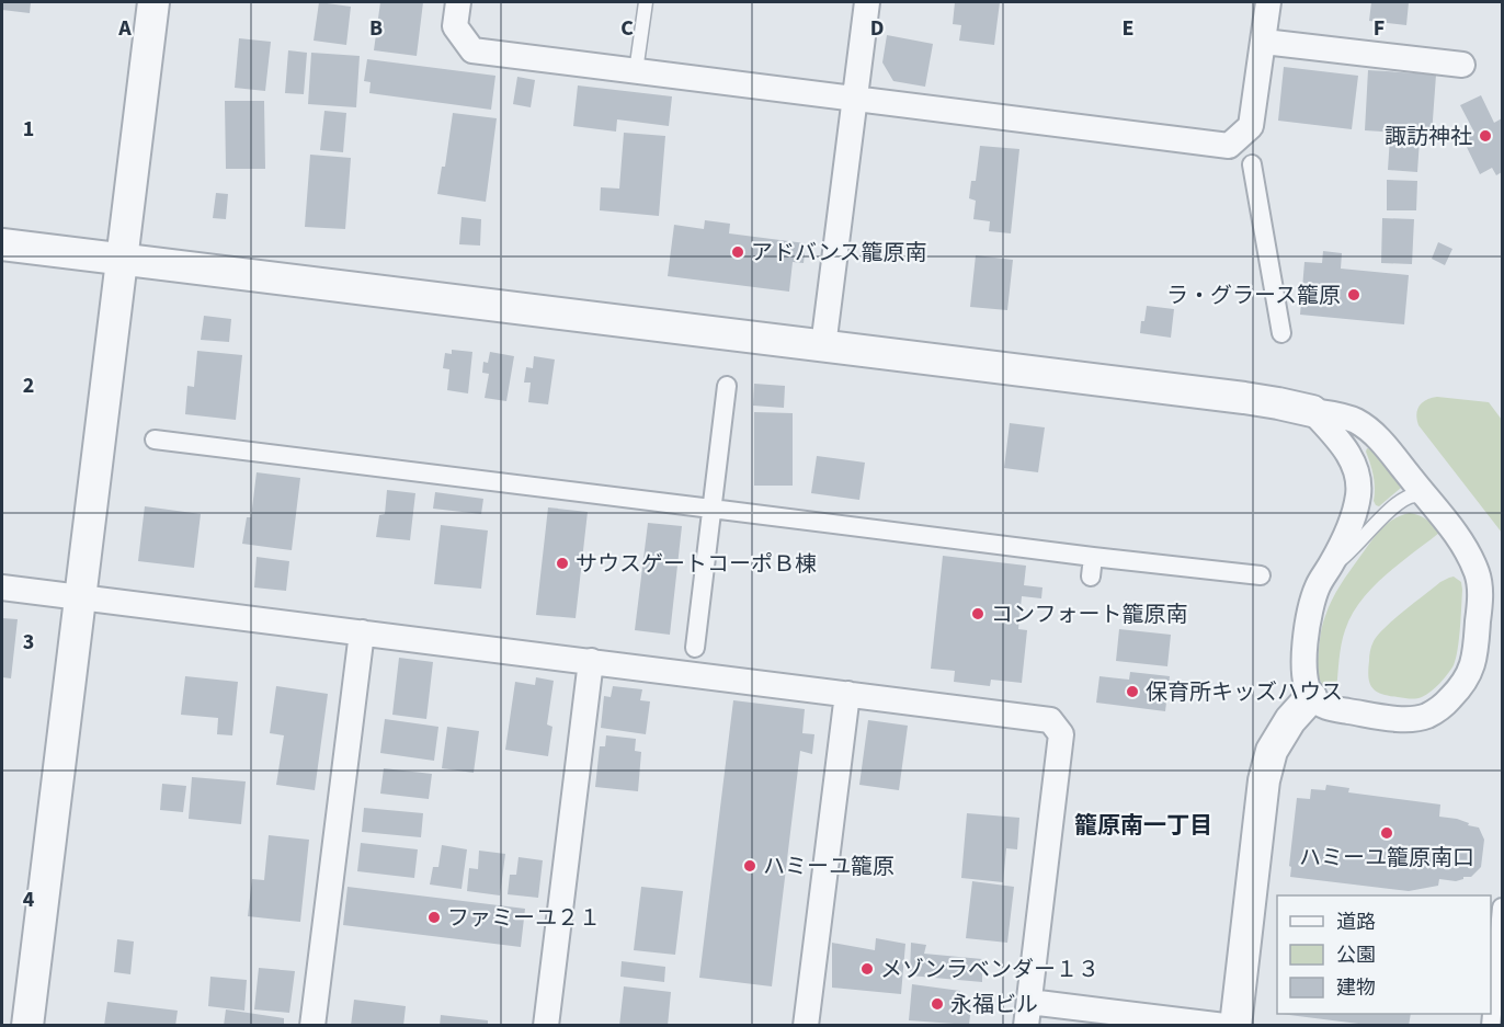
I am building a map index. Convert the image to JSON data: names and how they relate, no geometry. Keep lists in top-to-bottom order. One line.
{"districts":["籠原南一丁目"],"places":["諏訪神社","アドバンス籠原南","ラ・グラース籠原","サウスゲートコーポＢ棟","コンフォート籠原南","保育所キッズハウス","ハミーユ籠原南口","ハミーユ籠原","ファミーユ２１","メゾンラベンダー１３","永福ビル"],"legend":["道路","公園","建物"],"grid":{"columns":["A","B","C","D","E","F"],"rows":["1","2","3","4"]}}
